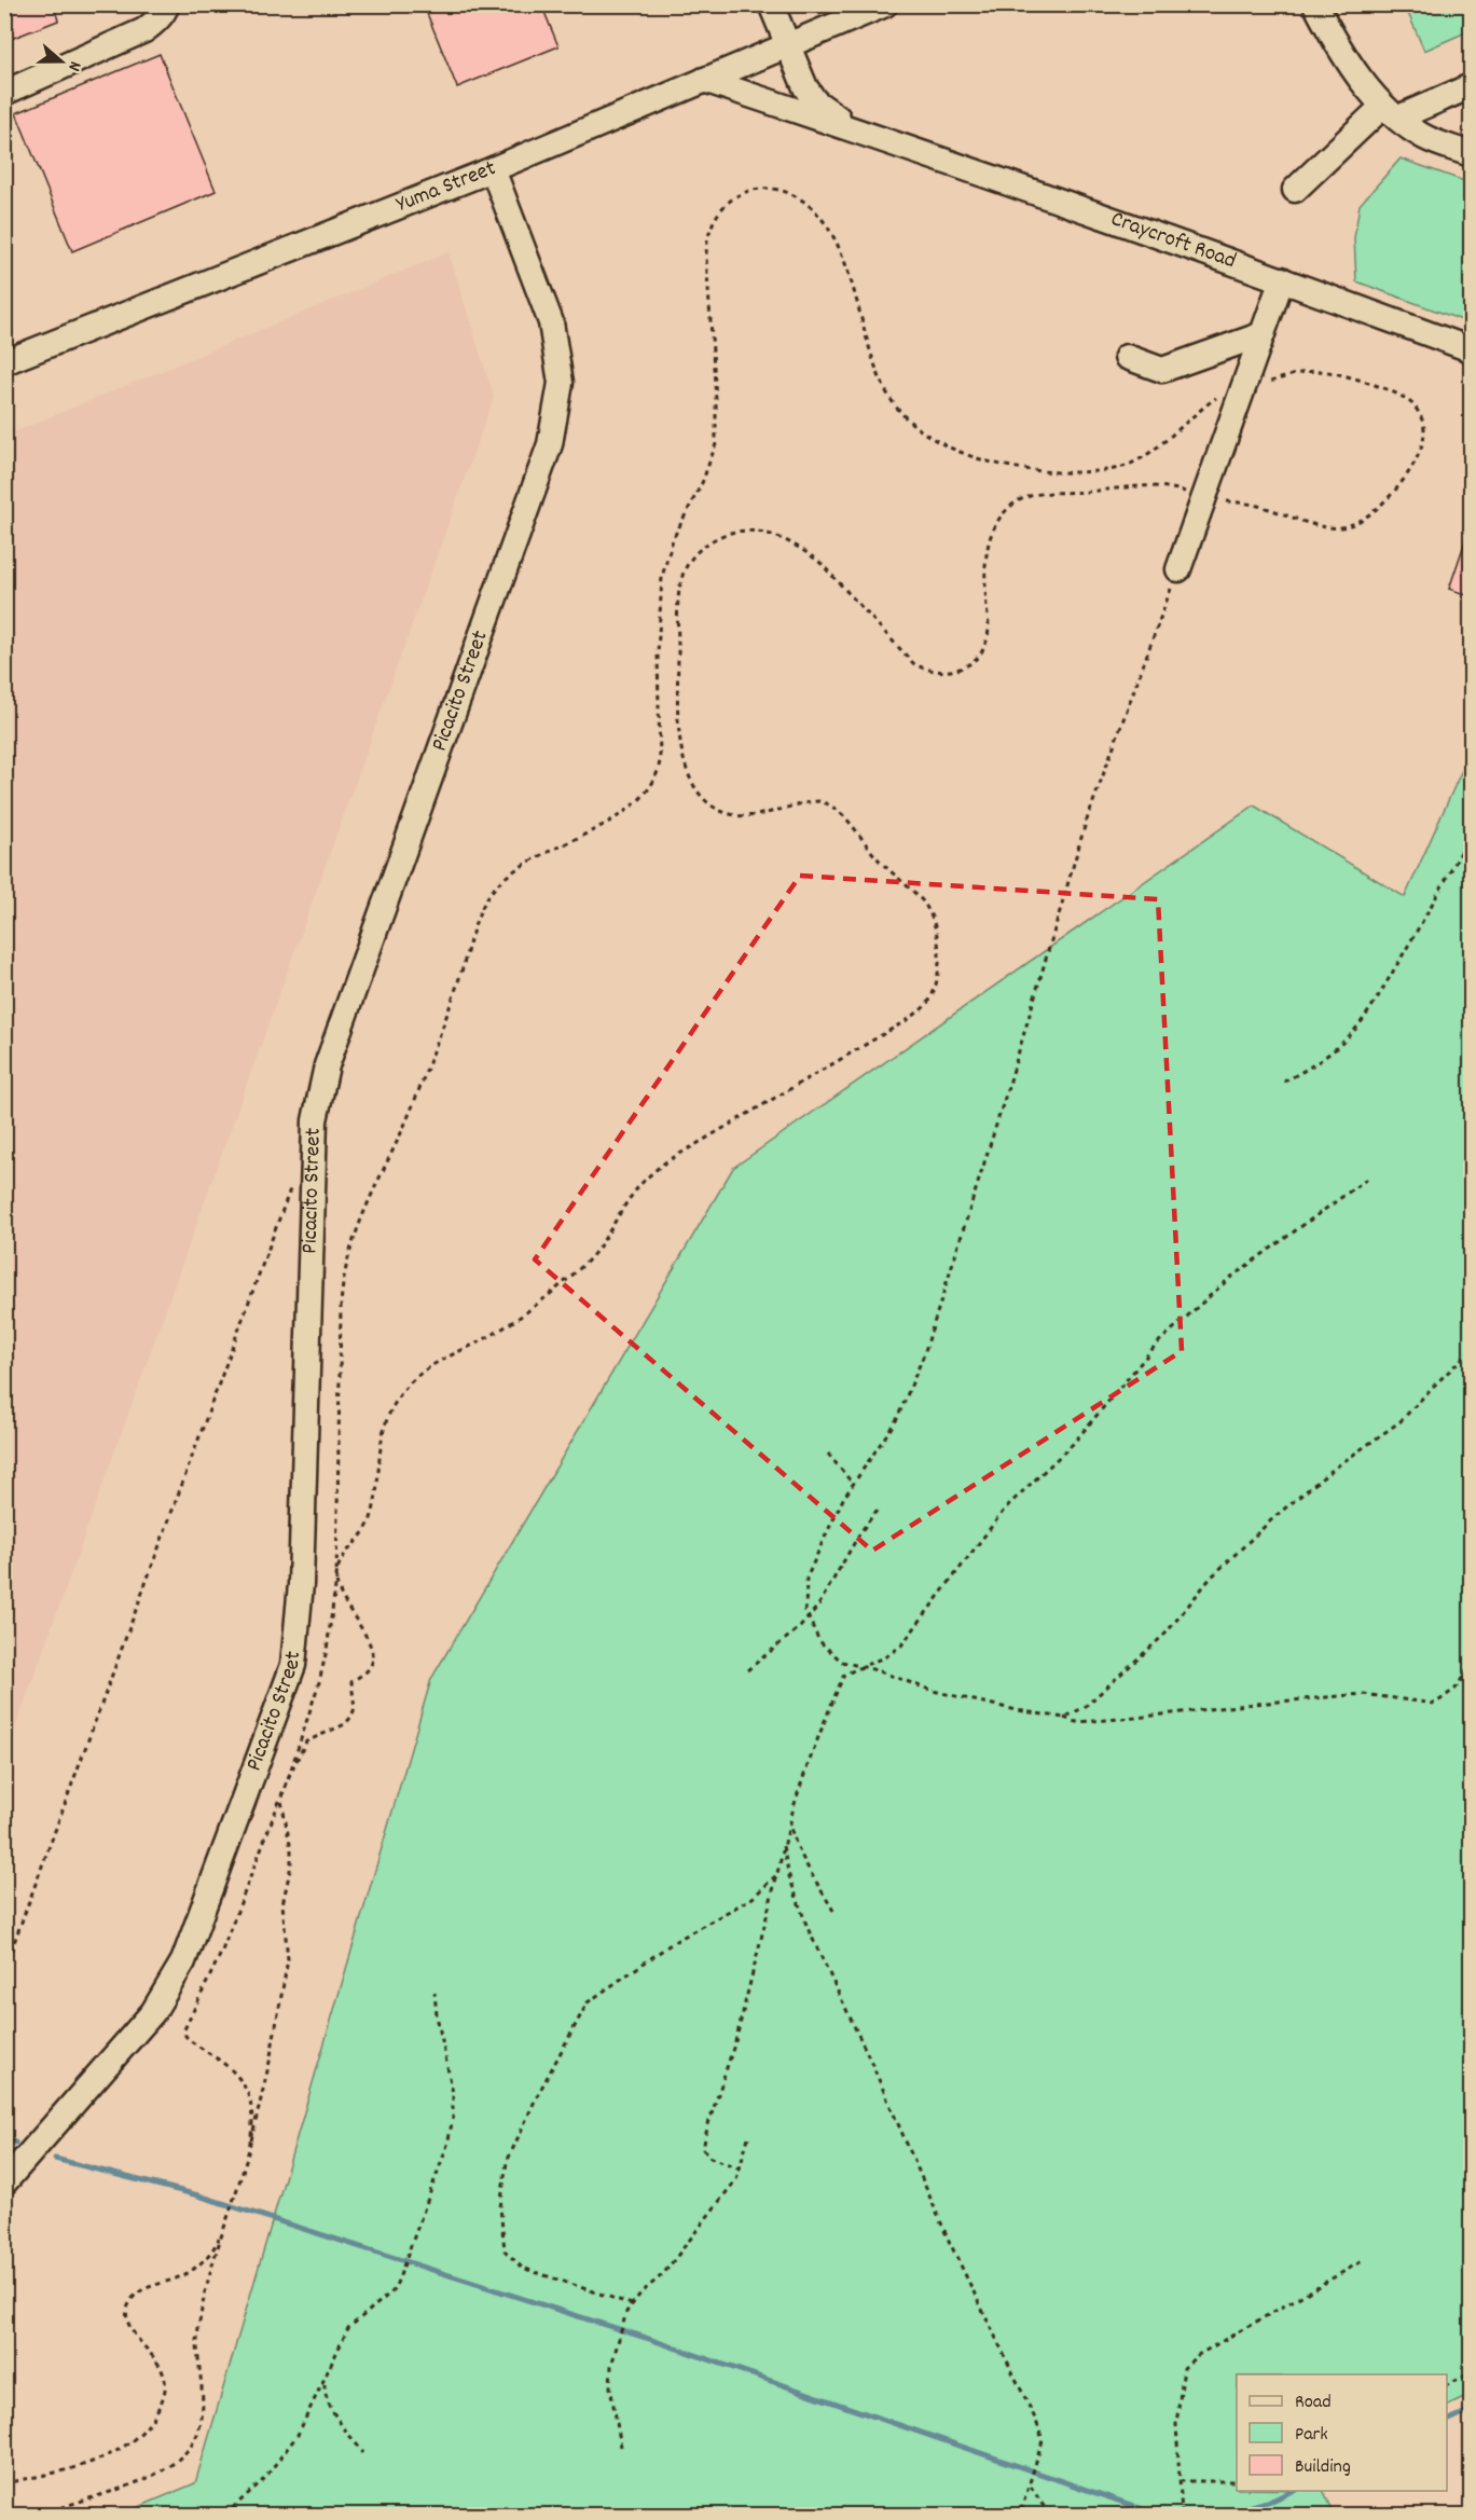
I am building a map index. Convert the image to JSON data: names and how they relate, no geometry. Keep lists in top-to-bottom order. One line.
{"streets":{"street":["Yuma Street","Craycroft Road","Picacito Street"]},"crossings":[["Yuma Street","Craycroft Road"],["Yuma Street","Picacito Street"]],"legend":["Road","Park","Building"],"north":"right"}
